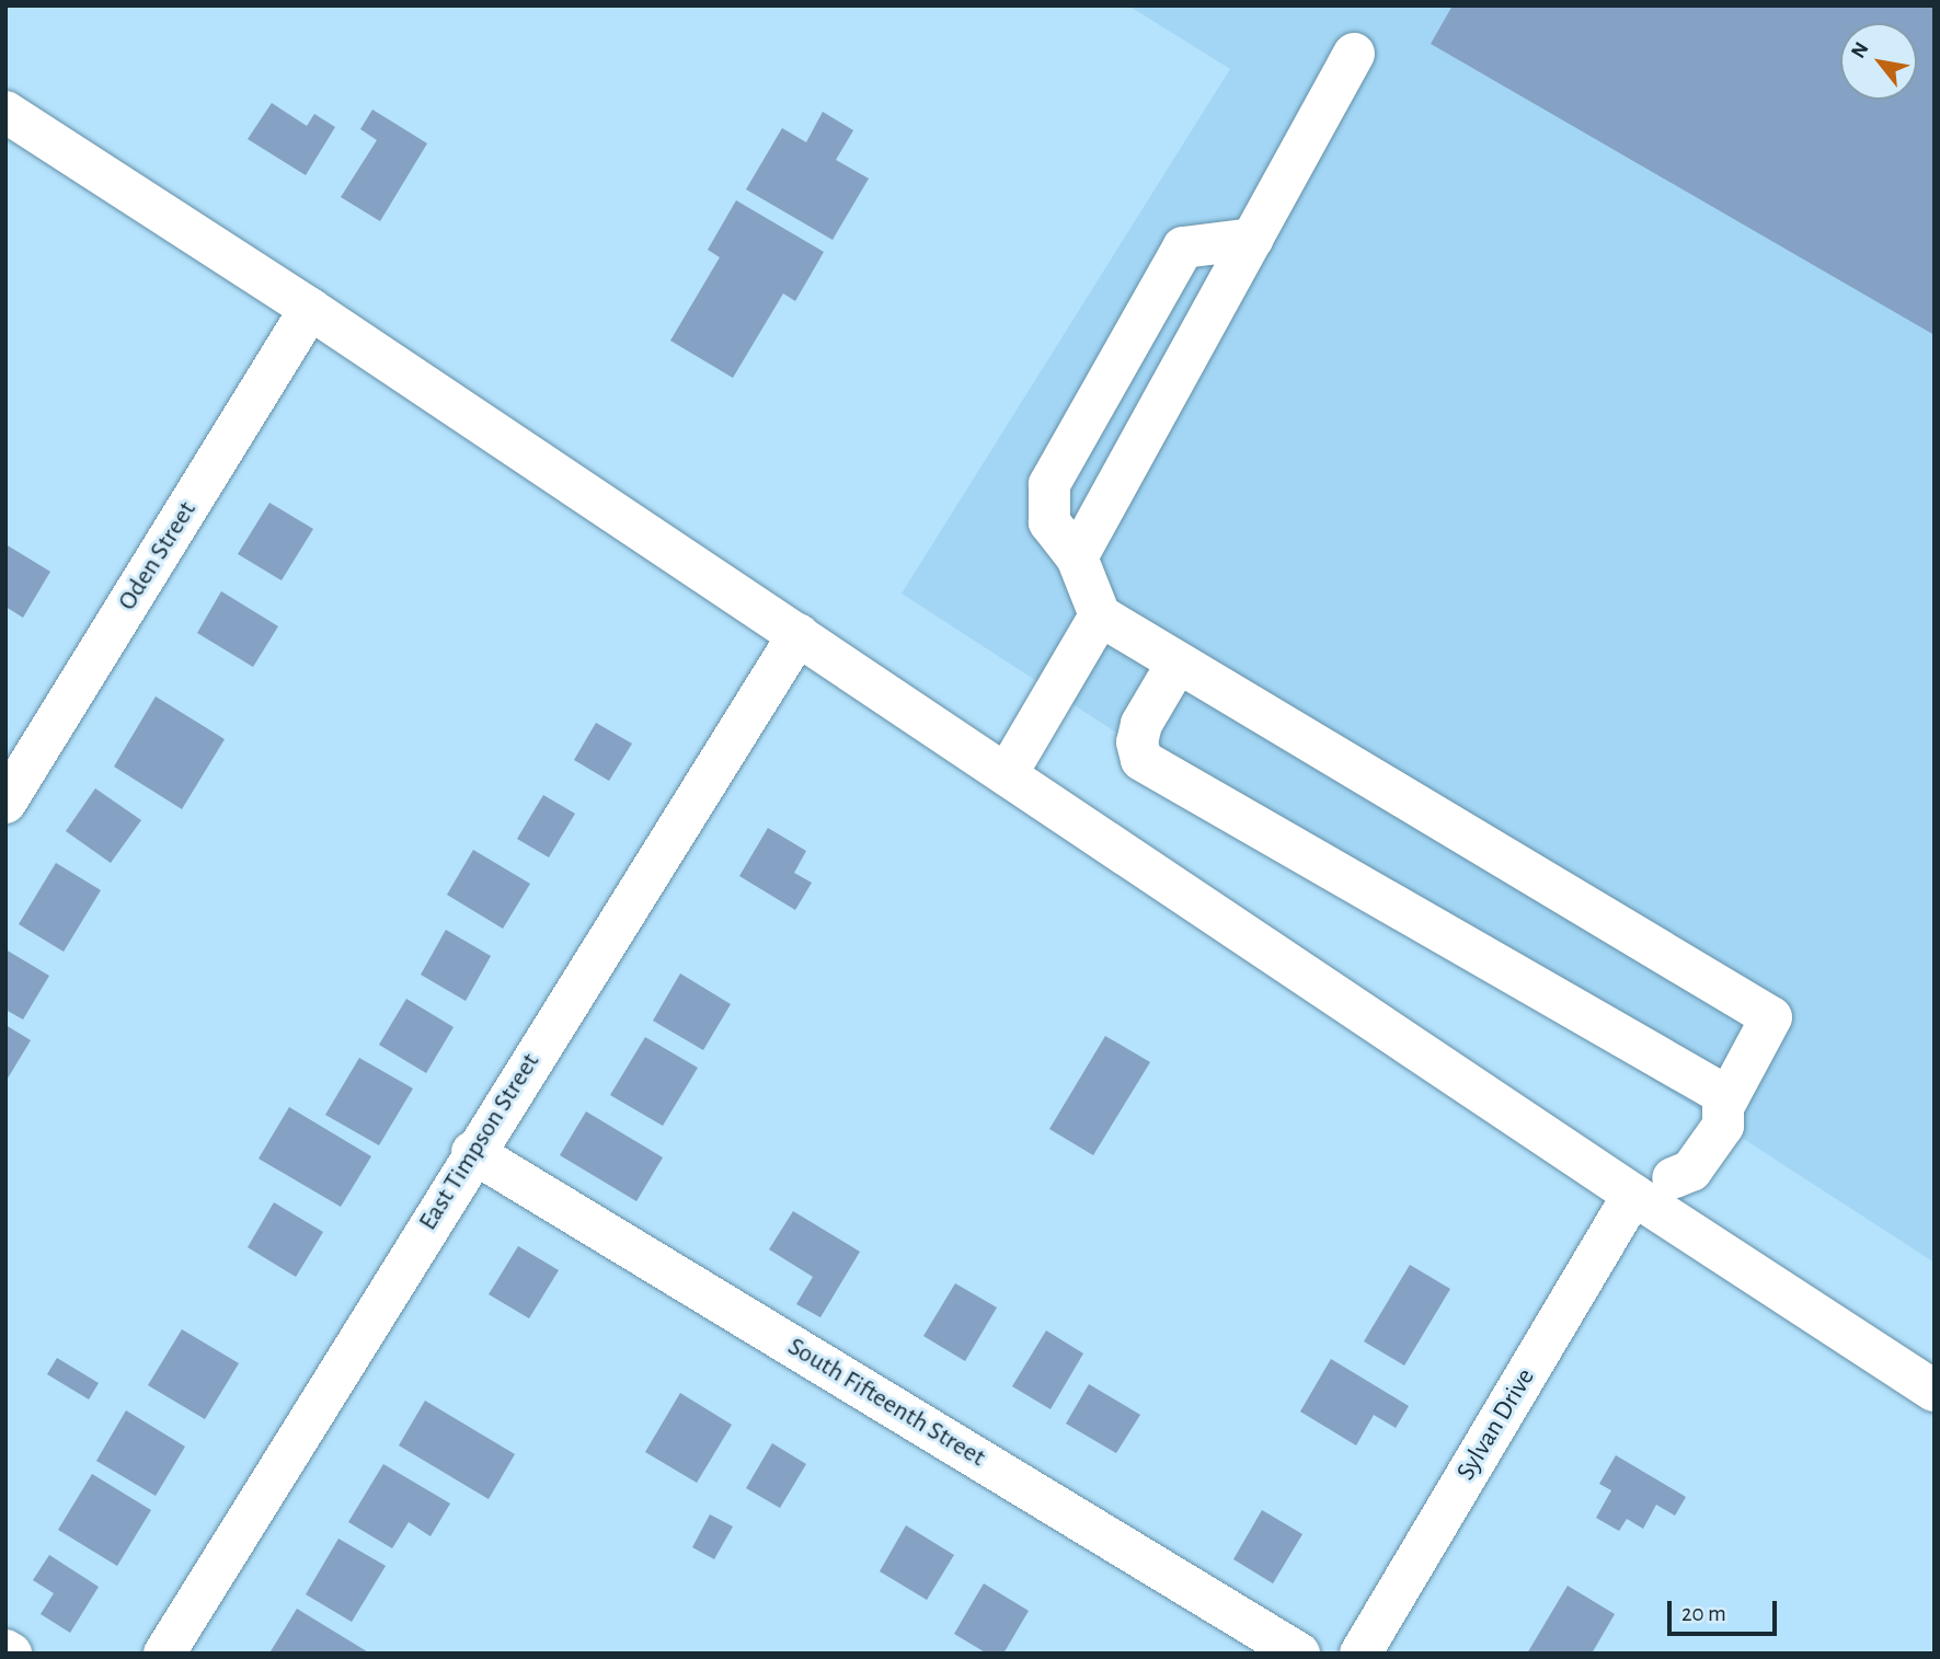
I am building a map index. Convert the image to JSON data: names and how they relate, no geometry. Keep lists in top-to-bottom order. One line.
{"streets":{"street":["Oden Street","East Timpson Street","South Fifteenth Street","Sylvan Drive"]},"crossings":[["East Timpson Street","South Fifteenth Street"]],"scale_bar":"20 m","north":"top left"}
